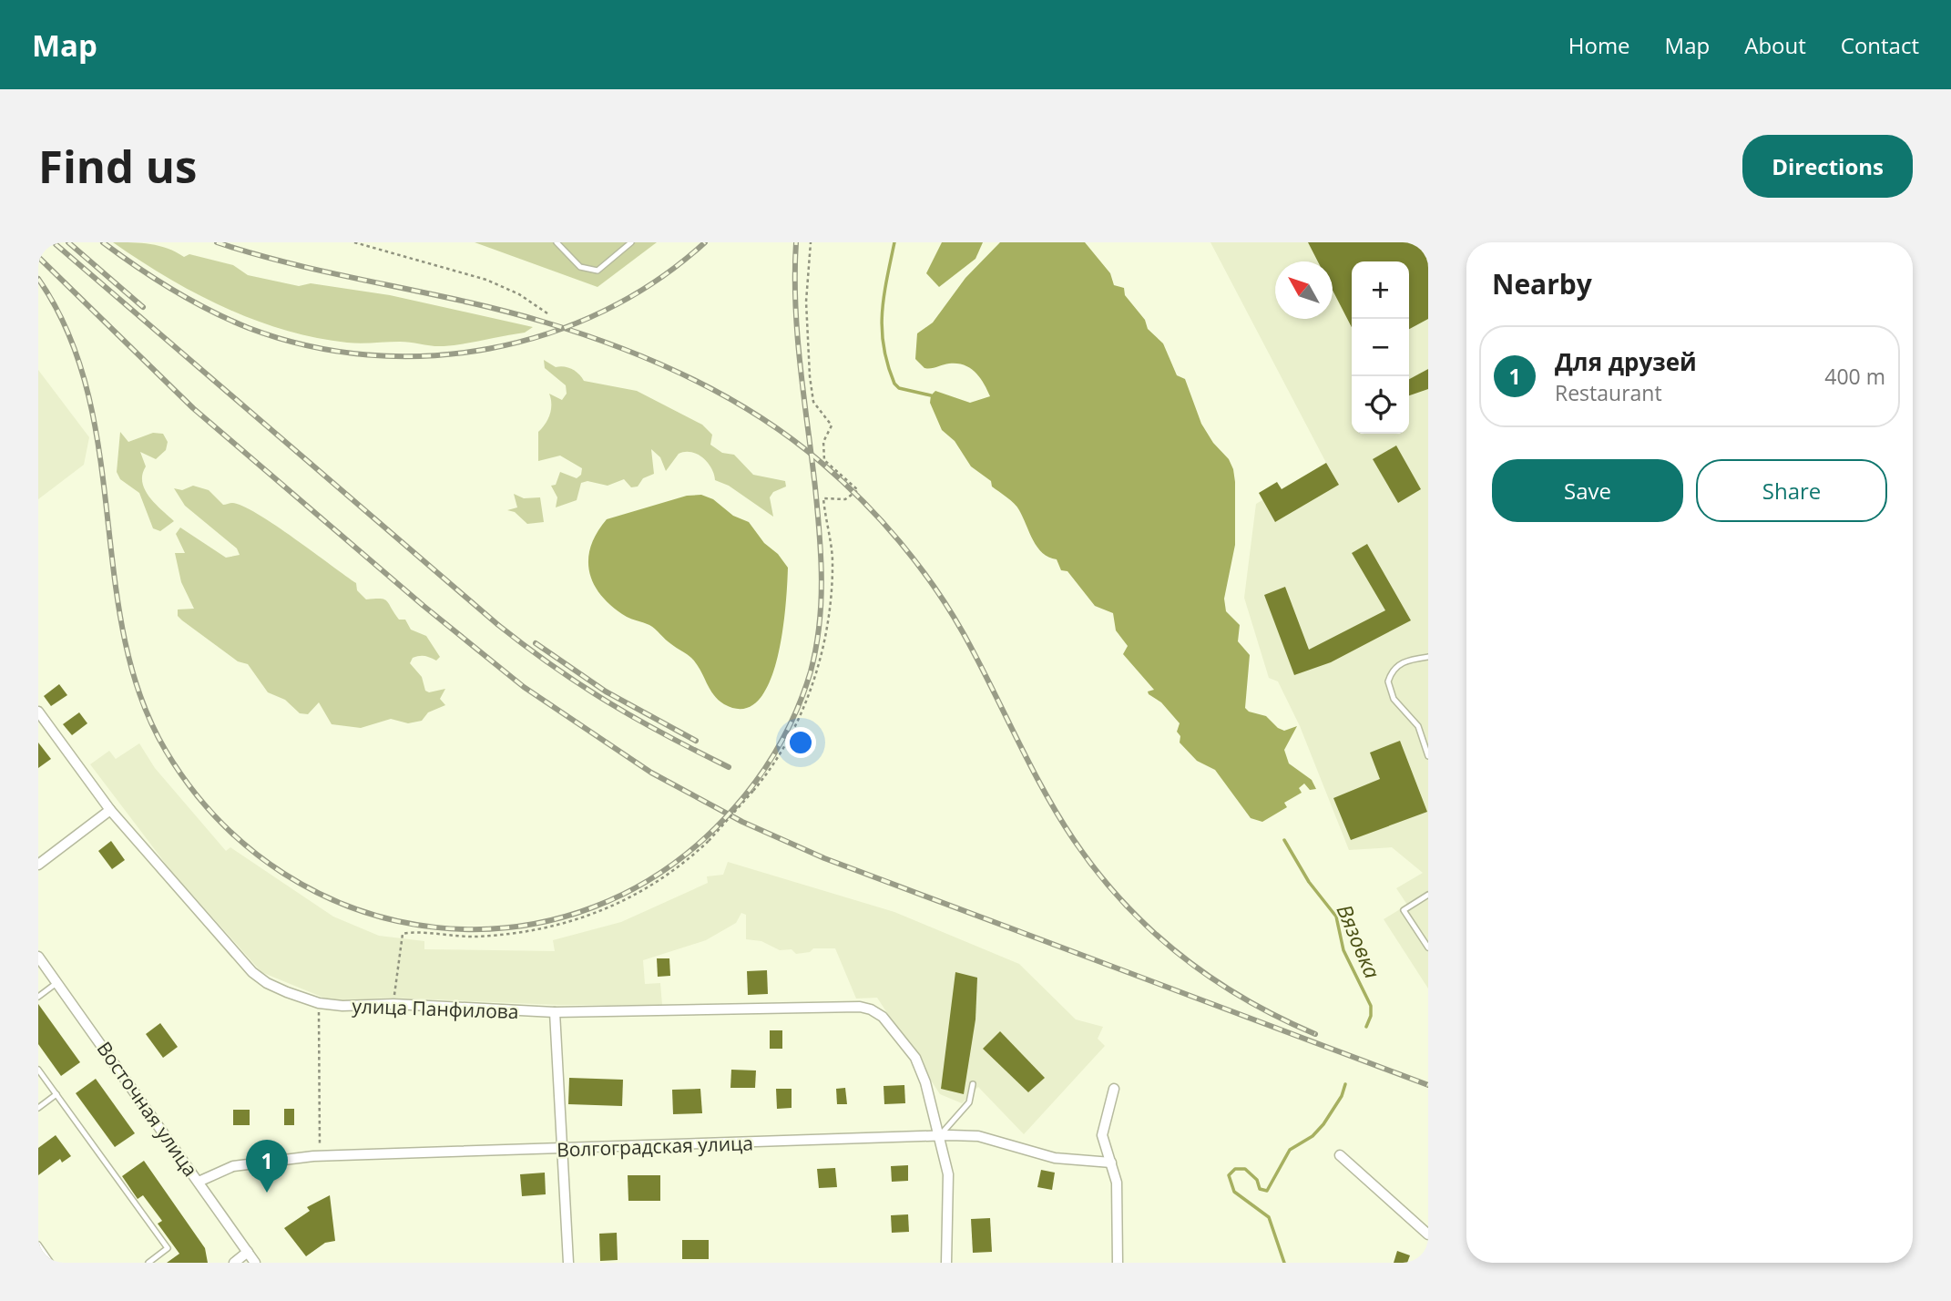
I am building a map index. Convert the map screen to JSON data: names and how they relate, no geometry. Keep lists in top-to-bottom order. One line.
{"streets":{"street":["улица Панфилова","Восточная улица","Волгоградская улица"]},"crossings":[["улица Панфилова","Волгоградская улица"],["Восточная улица","Волгоградская улица"]],"water":["Вязовка"],"north":"top left","page":{"header":"Map","nav":["Home","Map","About","Contact"],"buttons":["Directions",["Save","Share"]],"title":"Find us","heading":"Nearby","map_buttons":["+","−"],"list":[{"mark":"1","name":"Для друзей","note":"Restaurant","value":"400 m"}],"pins":"1"}}
